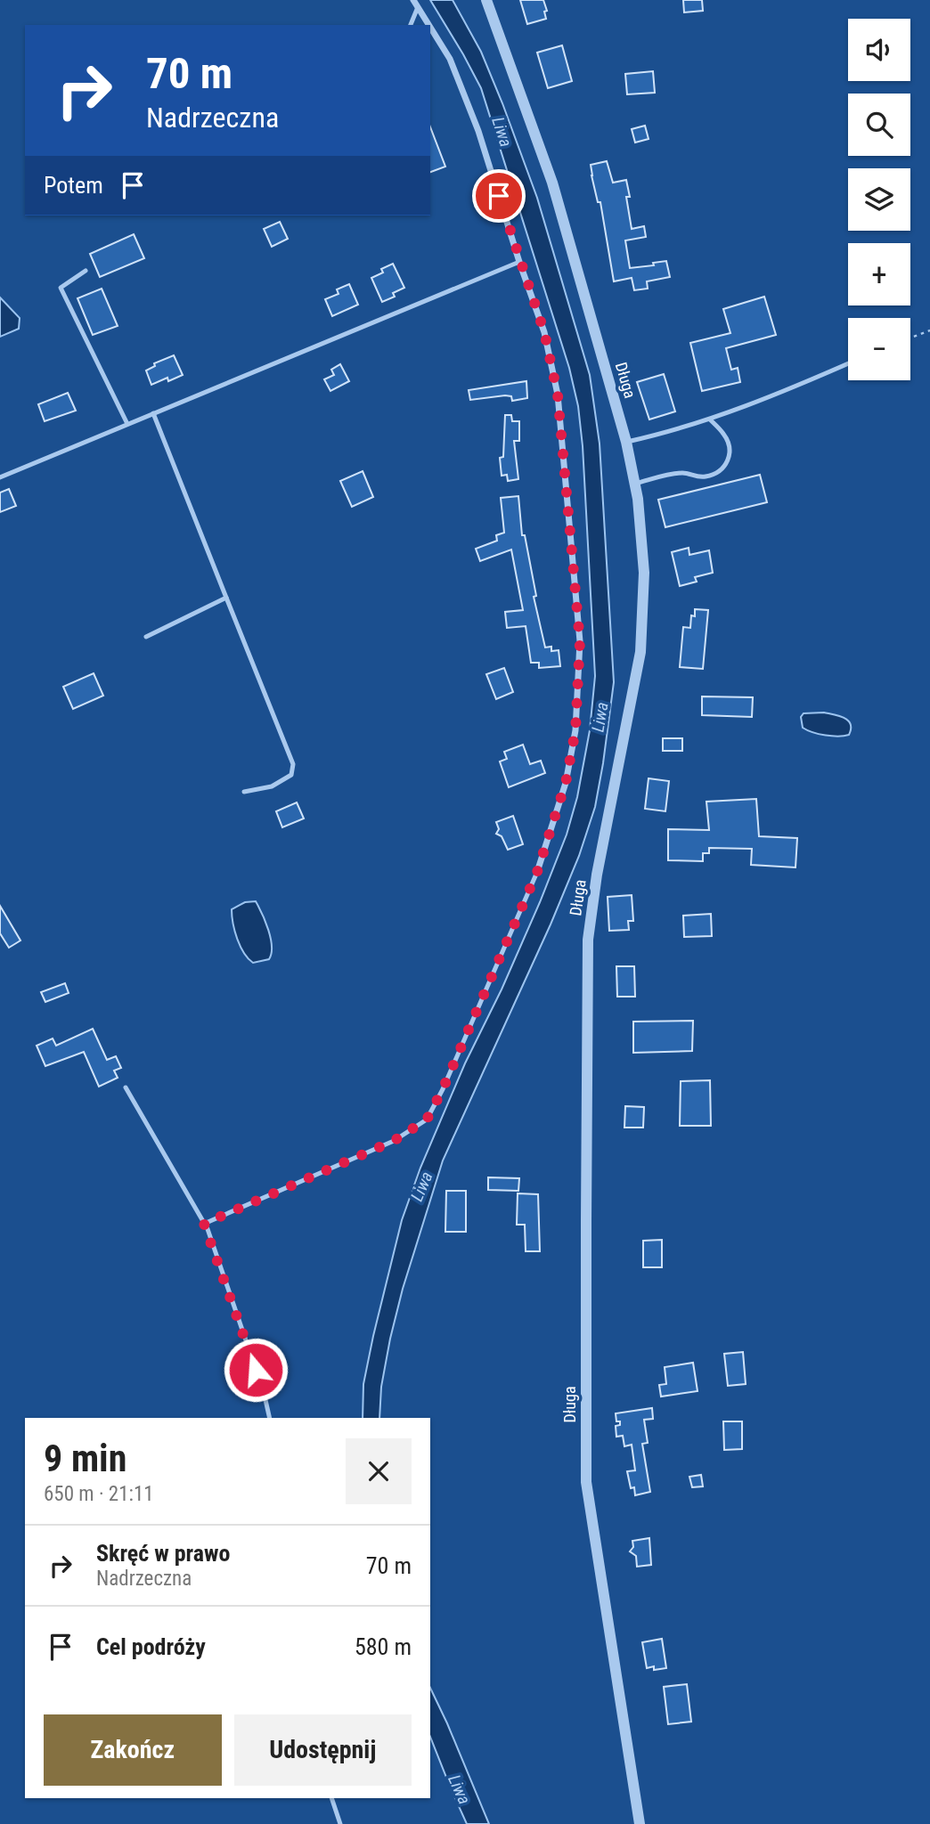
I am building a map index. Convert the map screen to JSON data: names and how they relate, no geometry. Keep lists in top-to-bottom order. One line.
{"streets":{"street":["Długa"]},"water":["Liwa"],"page":{"map_buttons":["+","−"],"turn":["70 m","Nadrzeczna"],"then":"Potem","heading":["9 min","650 m · 21:11"],"list":[{"name":"Skręć w prawo","note":"Nadrzeczna","value":"70 m"},{"name":"Cel podróży","value":"580 m"}],"buttons":["Zakończ","Udostępnij"]}}
